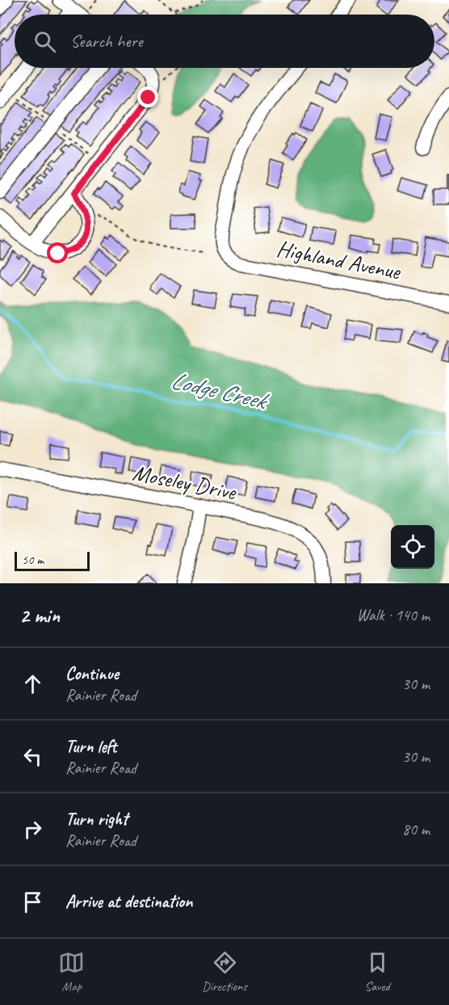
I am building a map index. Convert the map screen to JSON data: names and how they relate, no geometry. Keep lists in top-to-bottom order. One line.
{"streets":{"street":["Highland Avenue","Moseley Drive"]},"water":["Lodge Creek"],"scale_bar":"50 m","page":{"search":"Search here","scale":"50 m","heading":["2 min","Walk · 140 m"],"list":[["Continue","Rainier Road","30 m"],["Turn left","Rainier Road","30 m"],["Turn right","Rainier Road","80 m"],"Arrive at destination"],"nav":["Map","Directions","Saved"]}}
